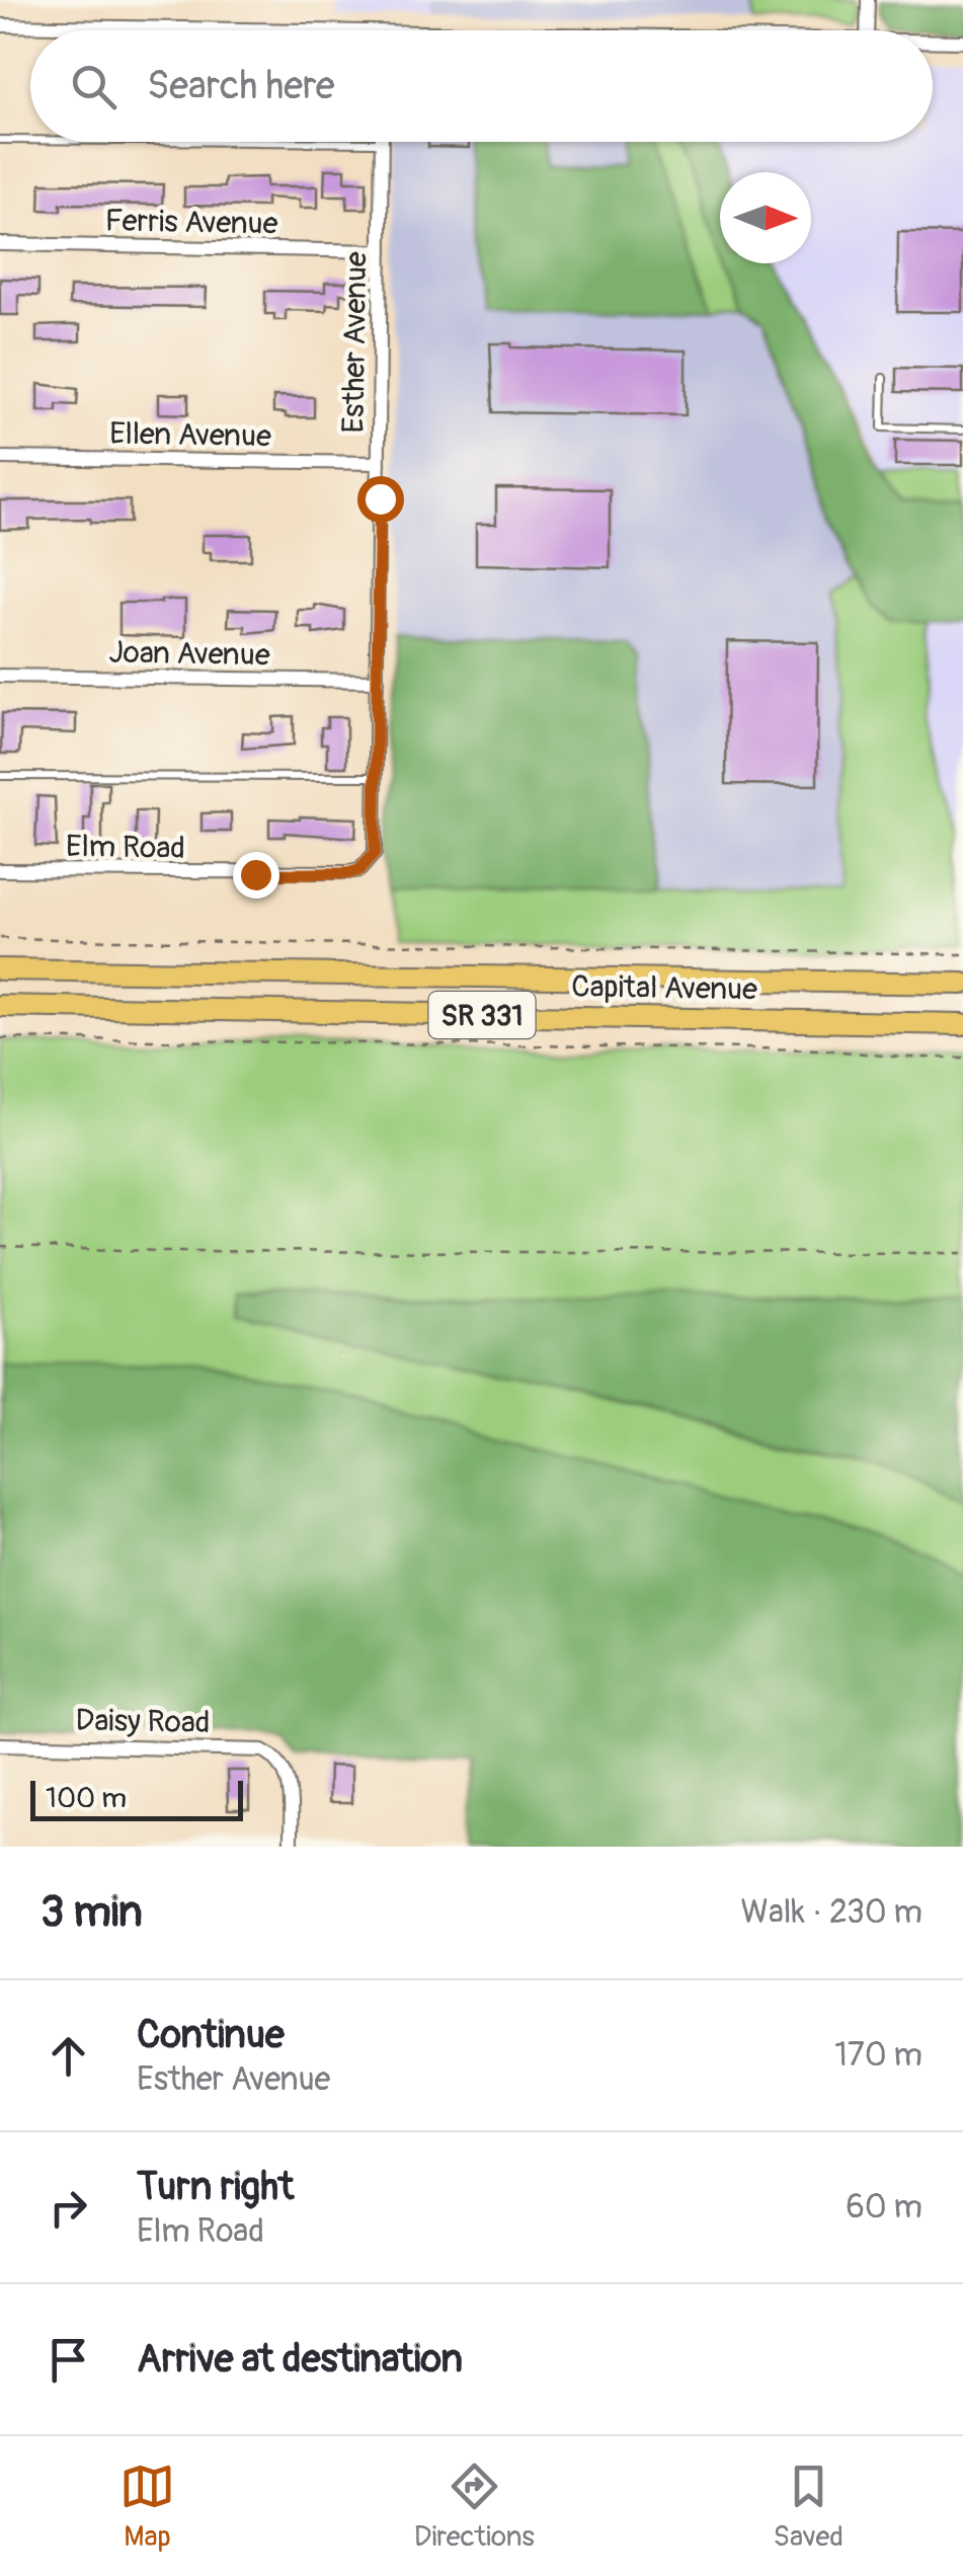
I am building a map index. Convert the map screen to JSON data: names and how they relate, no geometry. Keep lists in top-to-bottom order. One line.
{"streets":{"highway":["Capital Avenue","SR 331"],"street":["Ferris Avenue","Esther Avenue","Ellen Avenue","Joan Avenue","Elm Road","Daisy Road"]},"crossings":[["Ferris Avenue","Esther Avenue"],["Esther Avenue","Ellen Avenue"],["Esther Avenue","Joan Avenue"],["Esther Avenue","Elm Road"]],"scale_bar":"100 m","north":"right","page":{"search":"Search here","scale":"100 m","heading":["3 min","Walk · 230 m"],"list":[["Continue","Esther Avenue","170 m"],["Turn right","Elm Road","60 m"],"Arrive at destination"],"nav":["Map","Directions","Saved"]}}
